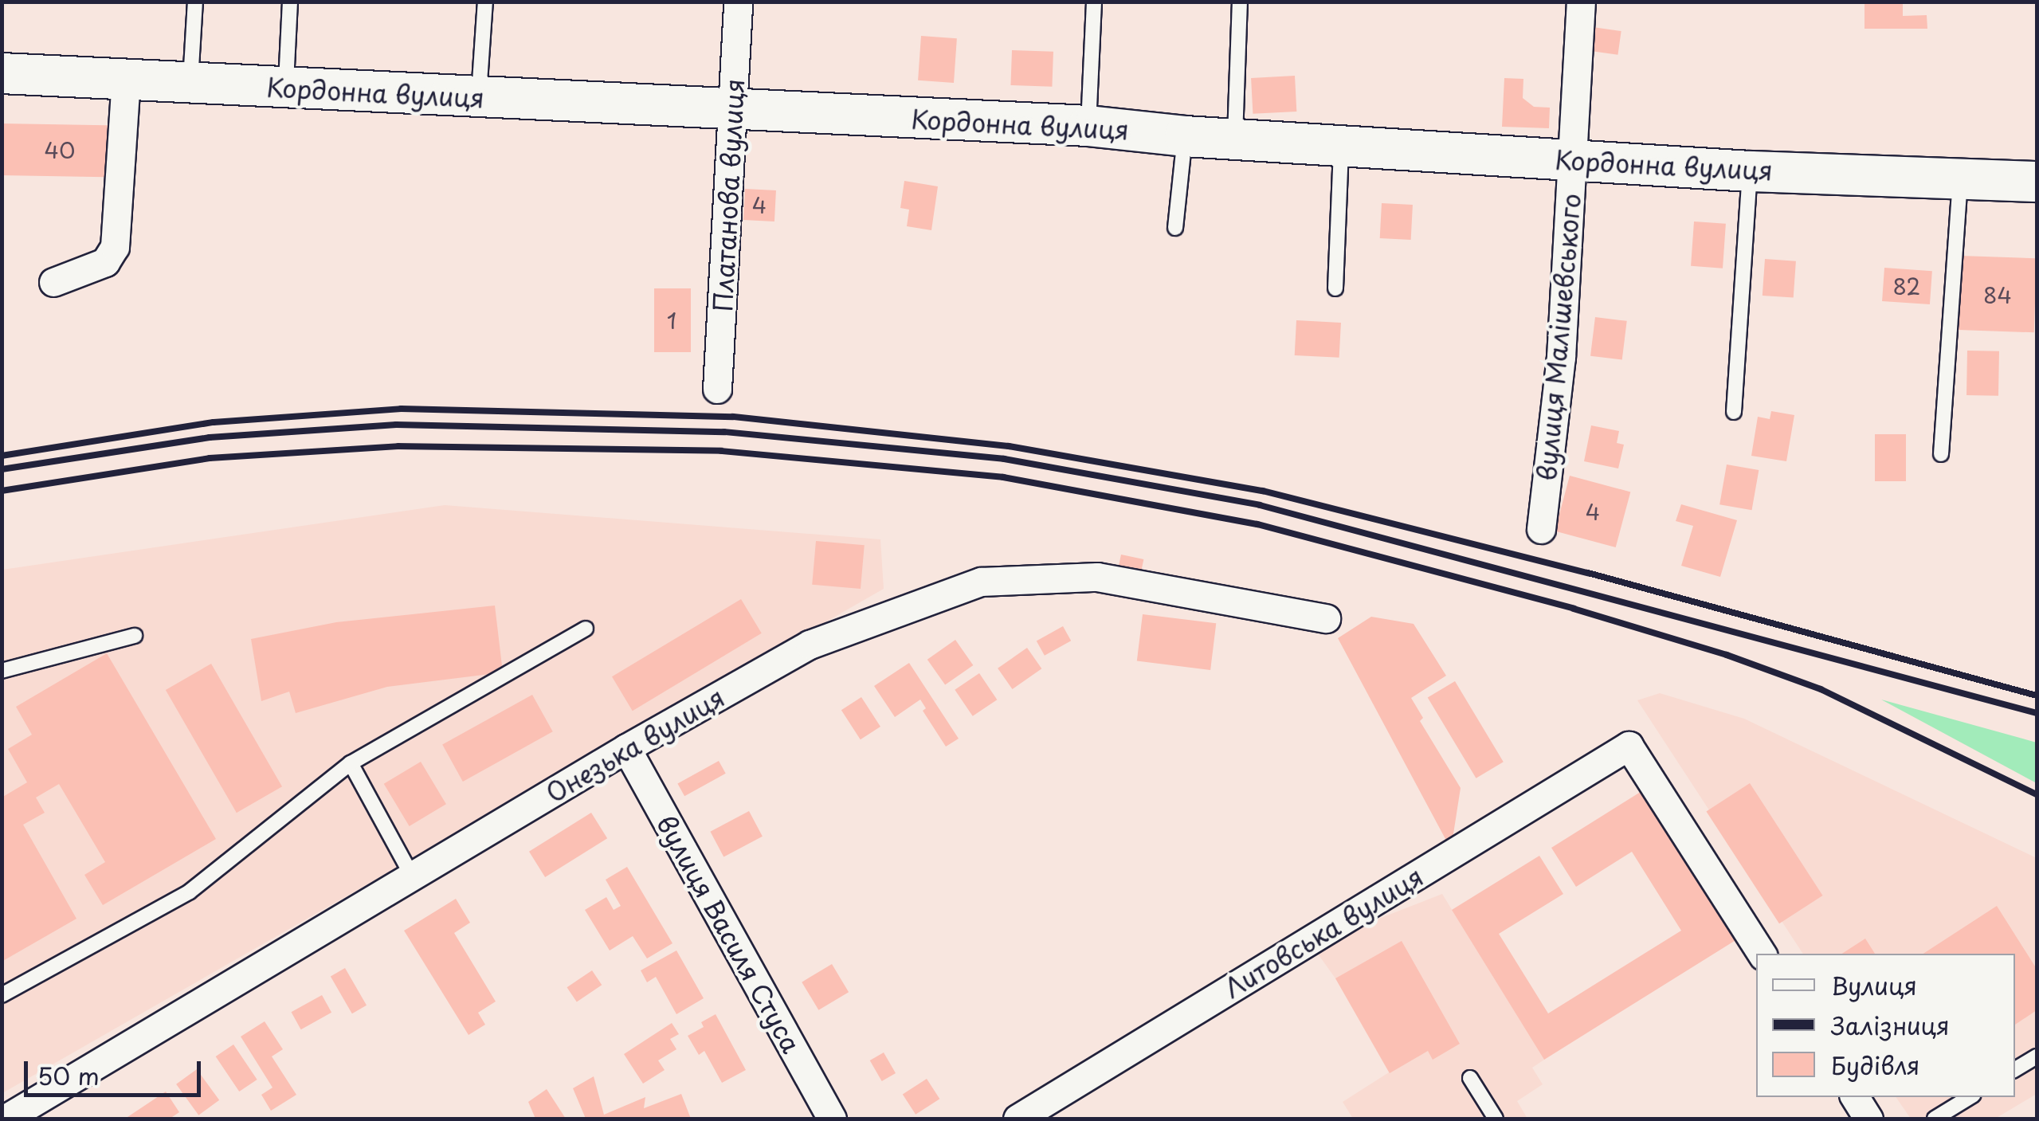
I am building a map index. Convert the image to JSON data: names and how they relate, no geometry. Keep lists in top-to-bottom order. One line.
{"streets":{"main road":["Кордонна вулиця"],"street":["Платанова вулиця","вулиця Малішевського","Онезька вулиця","Литовська вулиця","вулиця Василя Стуса"]},"crossings":[["Кордонна вулиця","Платанова вулиця"],["Кордонна вулиця","вулиця Малішевського"],["Онезька вулиця","вулиця Василя Стуса"]],"house_numbers":["40","4","82","84","1","4"],"legend":["Вулиця","Залізниця","Будівля"],"scale_bar":"50 m"}
